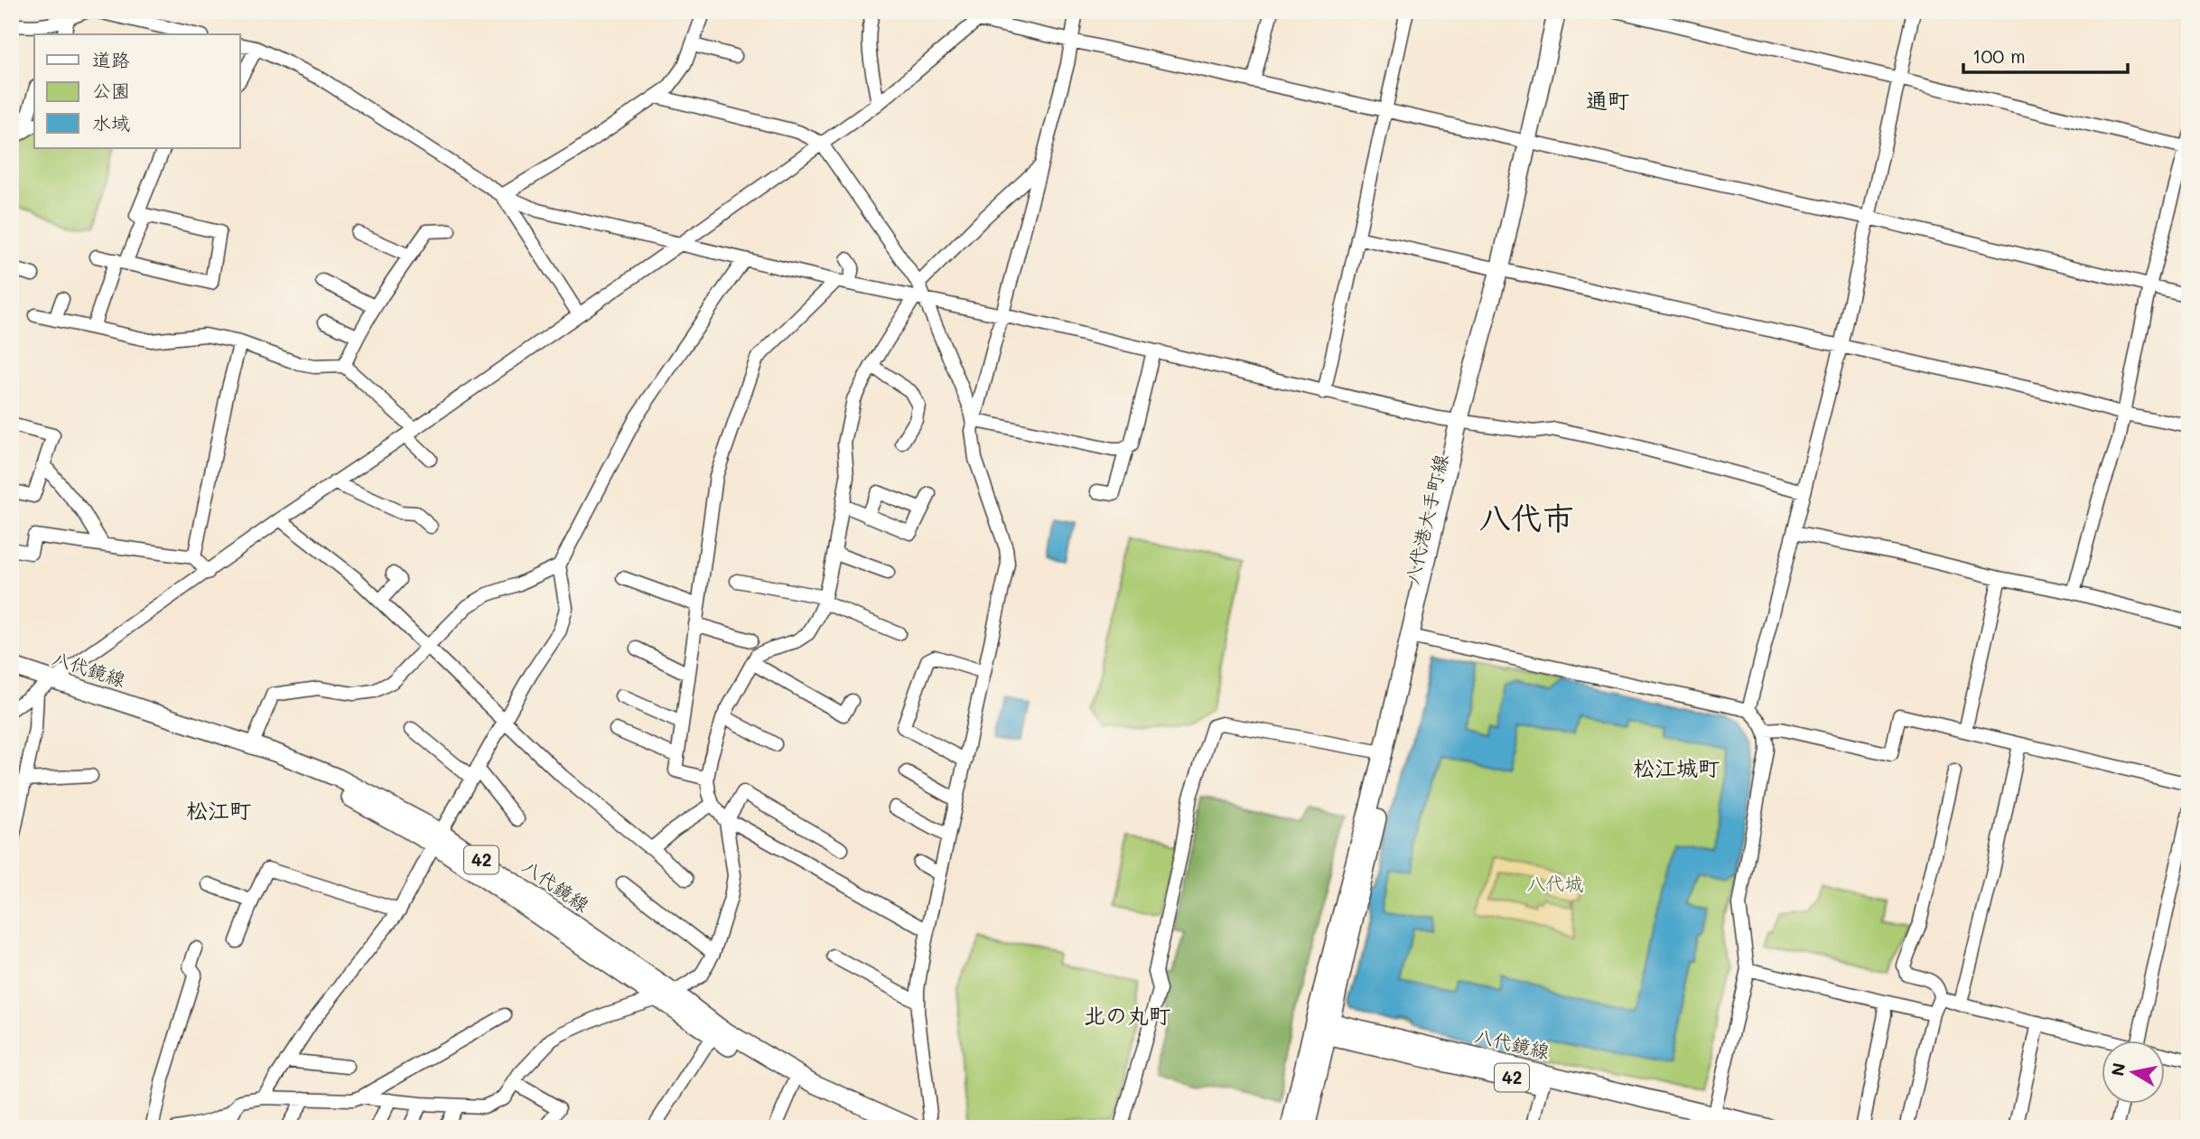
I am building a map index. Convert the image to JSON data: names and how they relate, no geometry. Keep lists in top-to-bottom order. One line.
{"streets":{"main road":["八代港大手町線","八代鏡線","42"]},"crossings":[["八代港大手町線","八代鏡線"]],"districts":["通町","八代市","松江城町","松江町","北の丸町"],"parks":["八代城"],"legend":["道路","公園","水域"],"scale_bar":"100 m","north":"left"}
